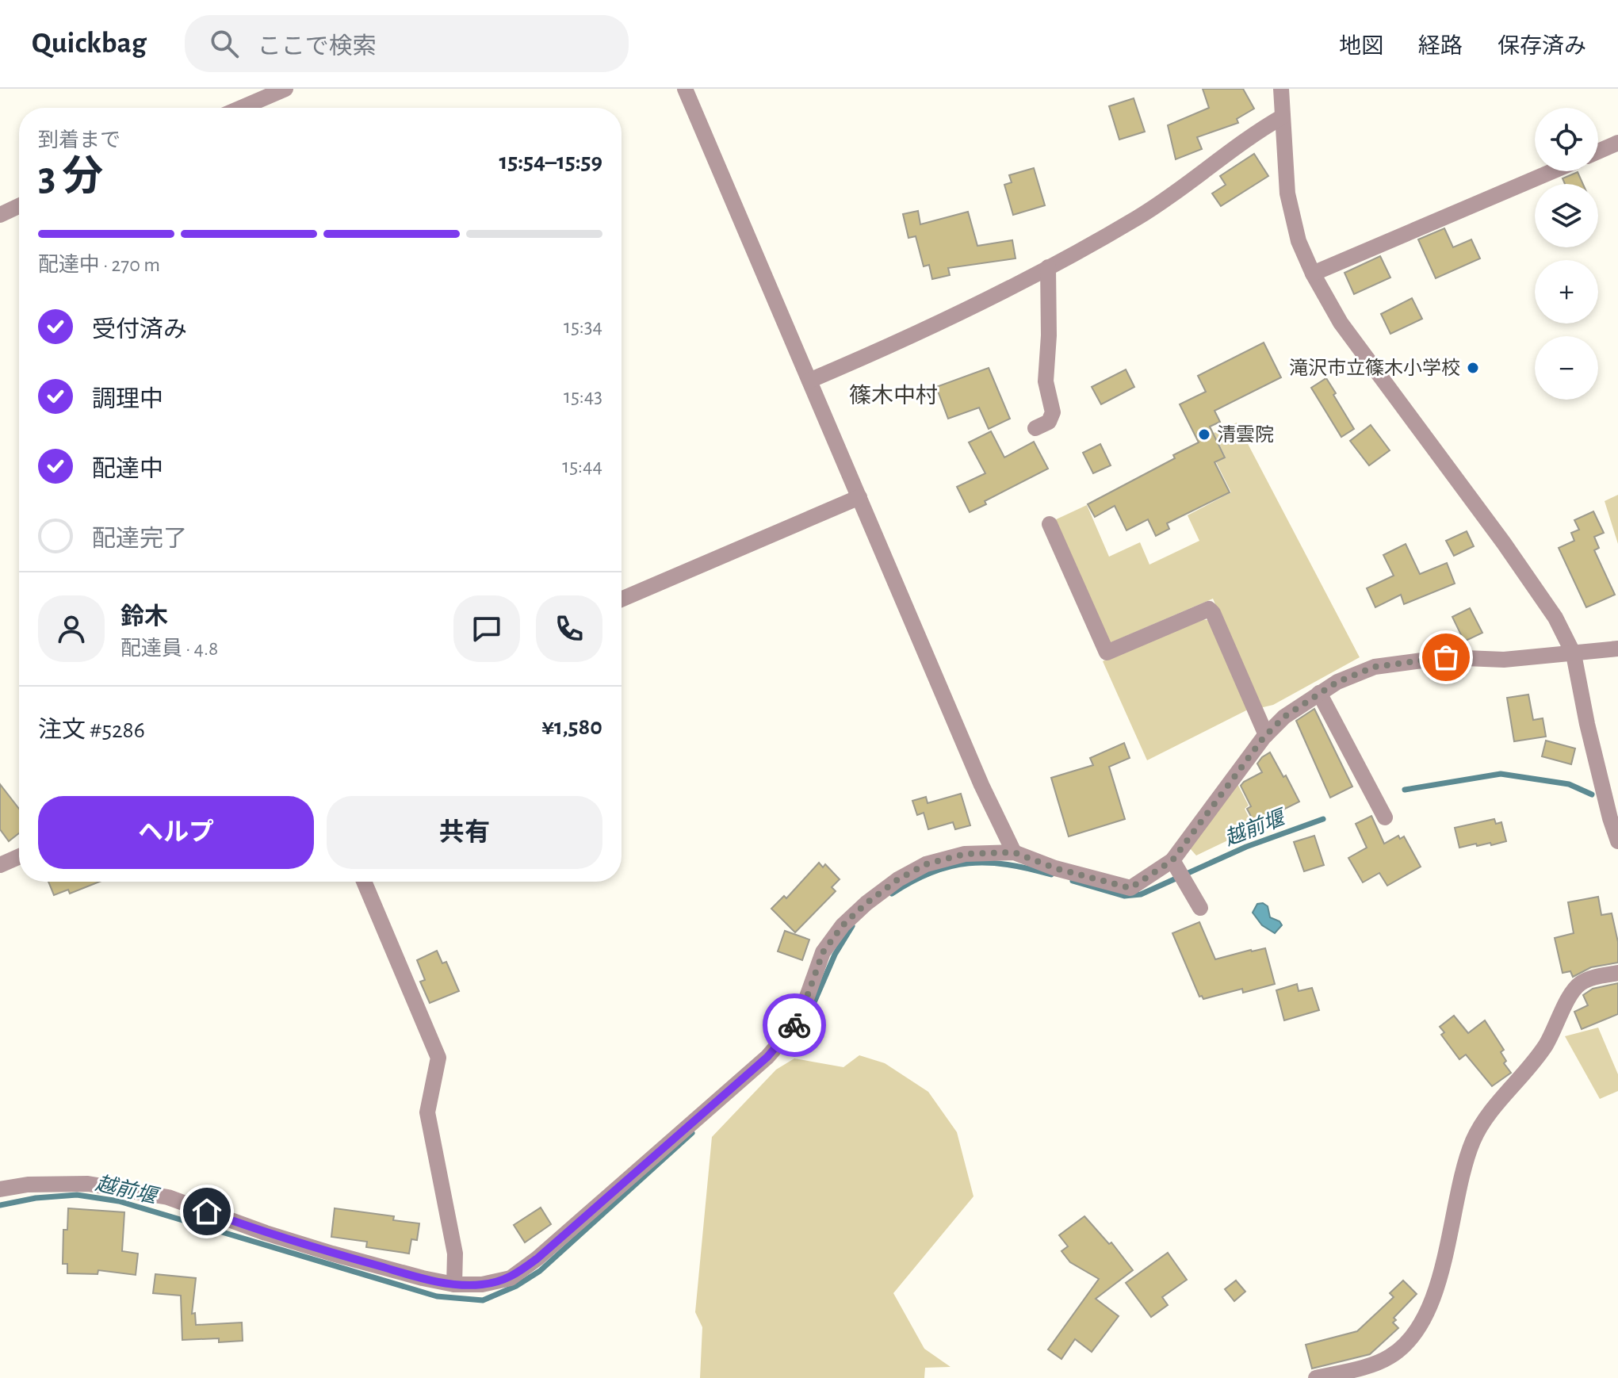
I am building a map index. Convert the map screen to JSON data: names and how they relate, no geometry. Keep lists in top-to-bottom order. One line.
{"districts":["篠木中村"],"water":["越前堰"],"places":["滝沢市立篠木小学校","清雲院"],"page":{"header":"Quickbag","search":"ここで検索","nav":["地図","経路","保存済み"],"map_buttons":["+","−"],"heading":["3 分","到着まで","15:54–15:59"],"panel":["鈴木","配達員 · 4.8","注文 #5286","¥1,580"],"bar":"配達中 · 270 m","list":[["受付済み","15:34"],["調理中","15:43"],["配達中","15:44"],"配達完了"],"buttons":["ヘルプ","共有"]}}
